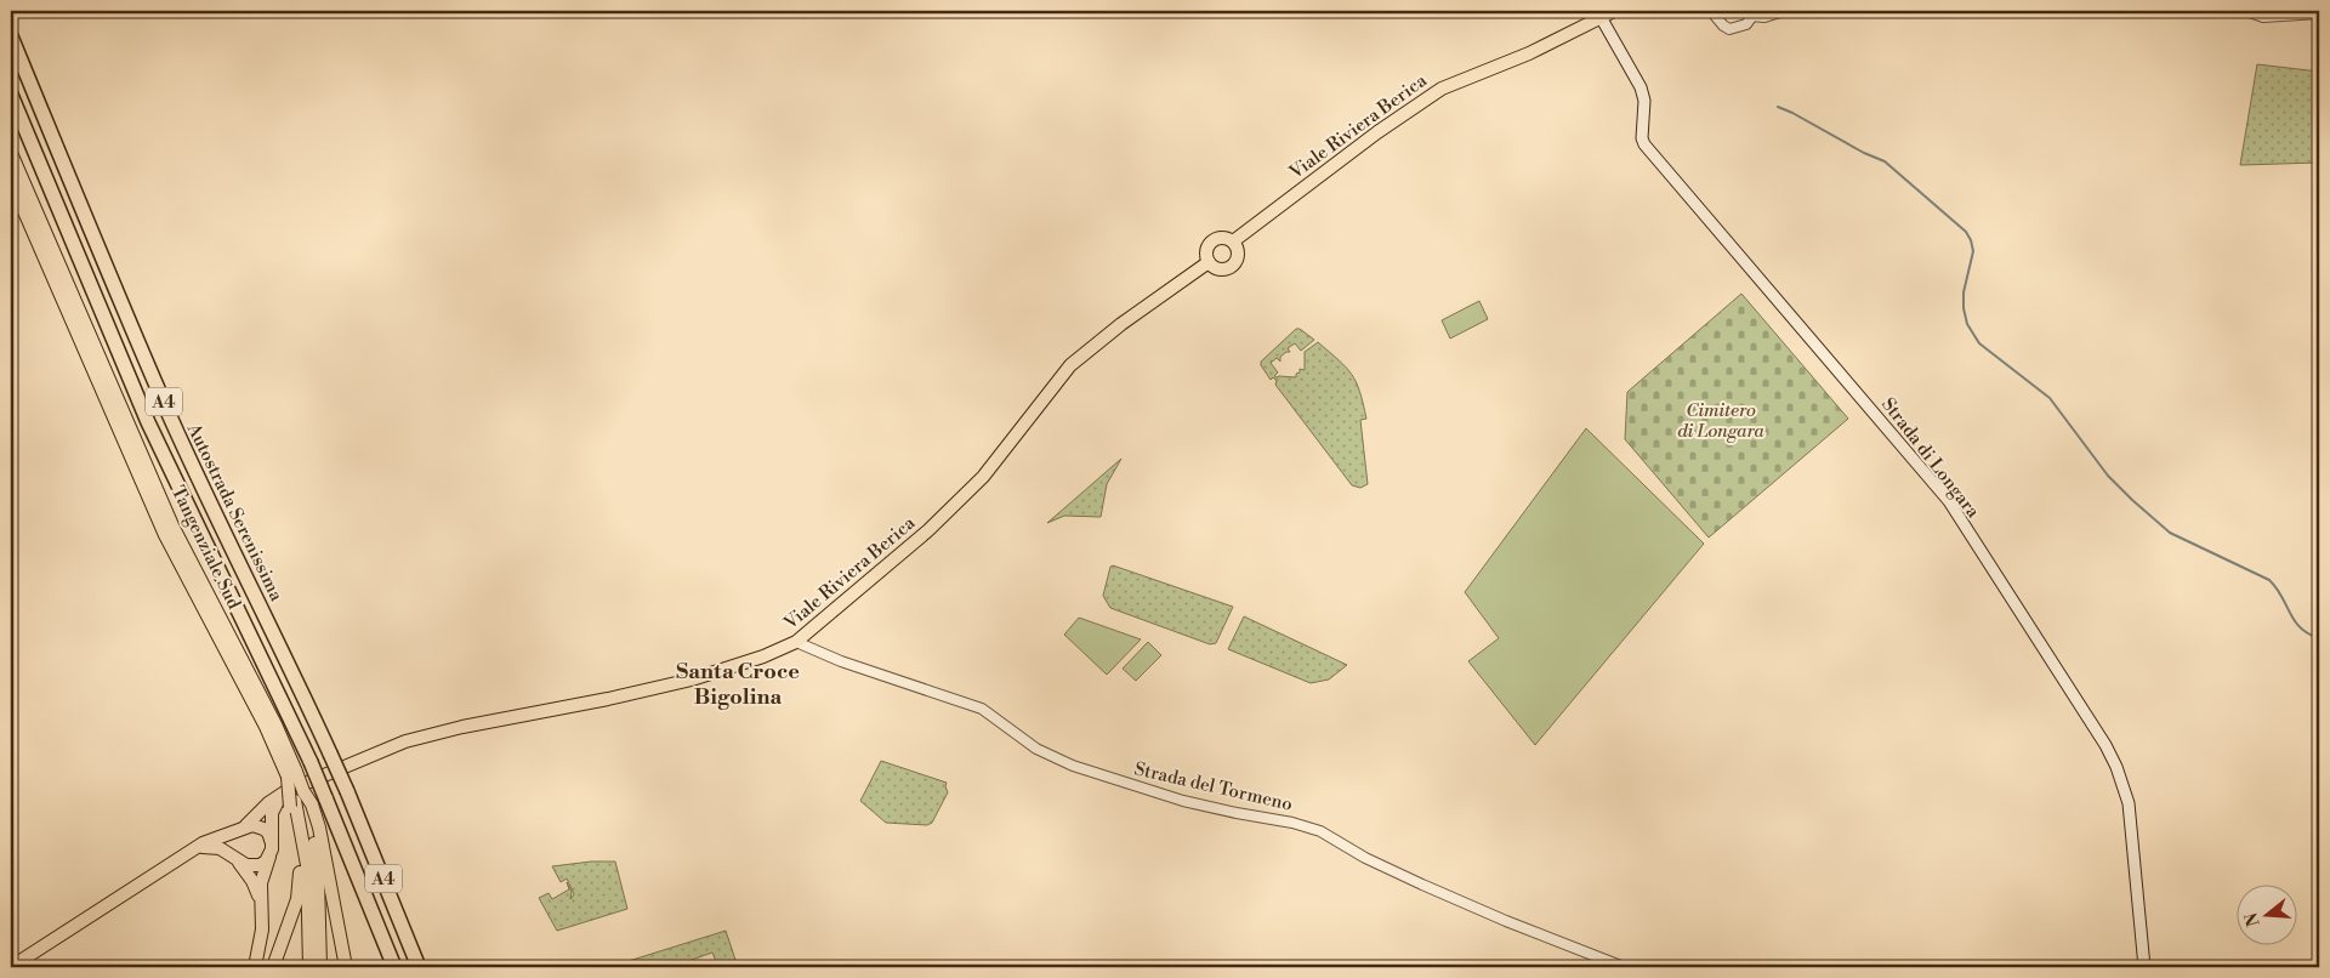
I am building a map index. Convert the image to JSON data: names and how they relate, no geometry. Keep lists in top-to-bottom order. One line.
{"streets":{"highway":["A4","Autostrada Serenissima"],"main road":["Viale Riviera Berica","Strada di Longara","Tangenziale Sud"],"street":["Strada del Tormeno"]},"crossings":[["Viale Riviera Berica","Strada di Longara"],["Viale Riviera Berica","Strada del Tormeno"]],"districts":["Santa Croce Bigolina"],"parks":["Cimitero di Longara"],"north":"left"}
